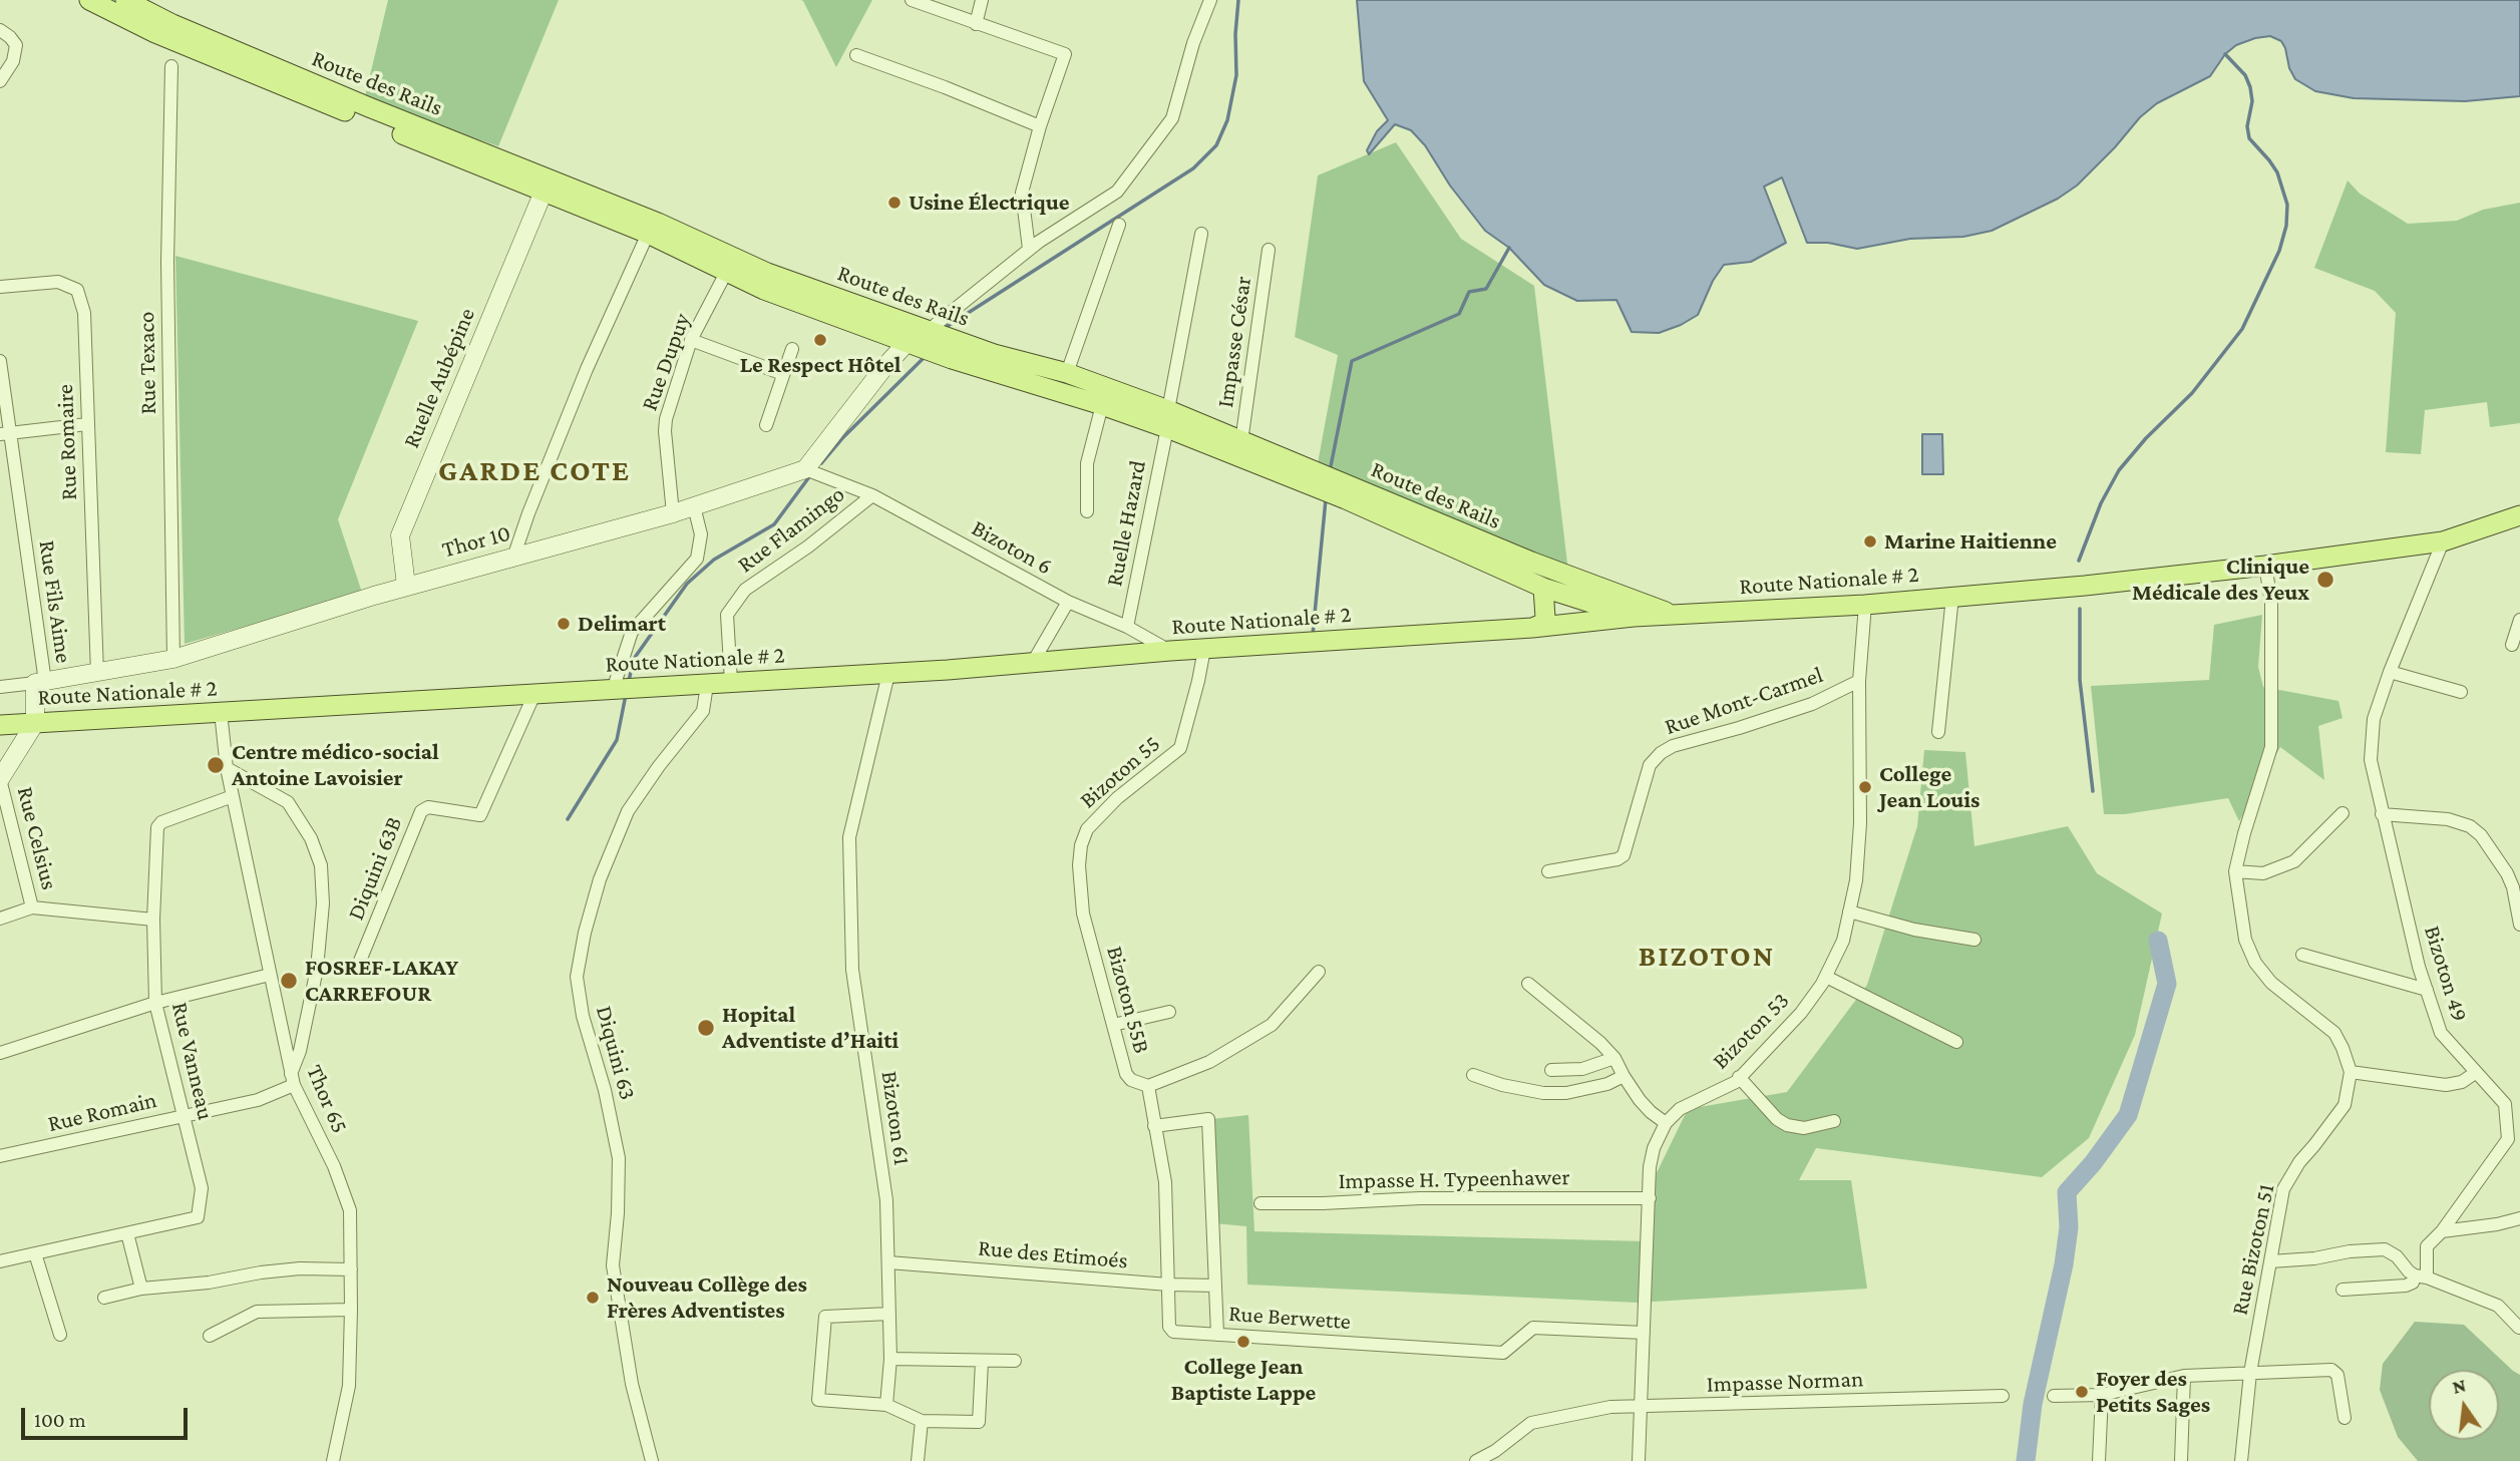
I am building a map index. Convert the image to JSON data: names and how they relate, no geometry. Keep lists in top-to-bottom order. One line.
{"streets":{"main road":["Route des Rails","Route Nationale # 2"],"street":["Impasse César","Rue Dupuy","Rue Texaco","Ruelle Aubépine","Rue Romaire","Ruelle Hazard","Rue Flamingo","Thor 10","Bizoton 6","Rue Fils Aime","Rue Mont-Carmel","Bizoton 55","Rue Celsius","Diquini 63B","Bizoton 49","Bizoton 55B","Bizoton 53","Diquini 63","Rue Vanneau","Thor 65","Rue Romain","Bizoton 61","Impasse H. Typeenhawer","Rue Bizoton 51","Rue des Etimoés","Rue Berwette","Impasse Norman"]},"crossings":[["Route des Rails","Impasse César"],["Route des Rails","Rue Dupuy"],["Route des Rails","Ruelle Aubépine"],["Route des Rails","Ruelle Hazard"],["Route des Rails","Route Nationale # 2"],["Rue Dupuy","Thor 10"],["Rue Texaco","Thor 10"],["Ruelle Aubépine","Thor 10"],["Rue Romaire","Thor 10"],["Ruelle Hazard","Bizoton 6"],["Rue Flamingo","Bizoton 6"],["Rue Flamingo","Route Nationale # 2"],["Thor 10","Bizoton 6"],["Thor 10","Rue Fils Aime"],["Bizoton 6","Route Nationale # 2"],["Route Nationale # 2","Bizoton 55"],["Route Nationale # 2","Diquini 63B"],["Route Nationale # 2","Bizoton 49"],["Route Nationale # 2","Bizoton 53"],["Route Nationale # 2","Diquini 63"],["Route Nationale # 2","Thor 65"],["Route Nationale # 2","Bizoton 61"],["Rue Mont-Carmel","Bizoton 53"],["Bizoton 55","Bizoton 55B"],["Bizoton 55B","Rue Berwette"],["Rue Vanneau","Thor 65"],["Rue Vanneau","Rue Romain"],["Thor 65","Rue Romain"],["Bizoton 61","Rue des Etimoés"],["Rue des Etimoés","Rue Berwette"]],"districts":["GARDE COTE","BIZOTON"],"places":["Usine Électrique","Le Respect Hôtel","Marine Haitienne","Clinique Médicale des Yeux","Delimart","Centre médico-social Antoine Lavoisier","College Jean Louis","FOSREF-LAKAY CARREFOUR","Hopital Adventiste d’Haiti","Nouveau Collège des Frères Adventistes","College Jean Baptiste Lappe","Foyer des Petits Sages"],"scale_bar":"100 m","north":"top"}
